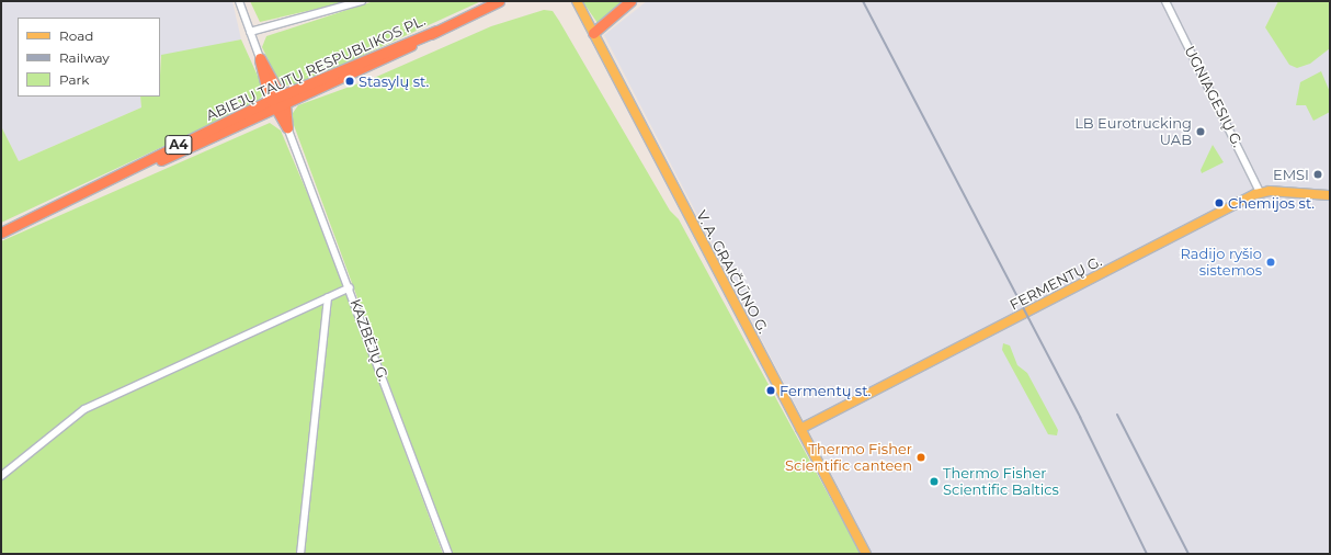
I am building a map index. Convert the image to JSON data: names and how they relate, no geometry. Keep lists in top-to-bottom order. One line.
{"streets":{"highway":["ABIEJŲ TAUTŲ RESPUBLIKOS PL.","A4"],"main road":["V. A. GRAIČIŪNO G.","FERMENTŲ G."],"street":["UGNIAGESIŲ G.","KAZBĖJŲ G."]},"crossings":[["UGNIAGESIŲ G.","FERMENTŲ G."],["V. A. GRAIČIŪNO G.","FERMENTŲ G."]],"places":["Stasylų st.","LB Eurotrucking UAB","EMSI","Chemijos st.","Radijo ryšio sistemos","Fermentų st.","Thermo Fisher Scientific canteen","Thermo Fisher Scientific Baltics"],"legend":["Road","Railway","Park"]}
